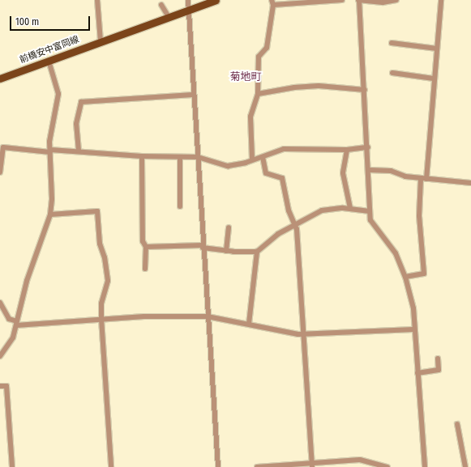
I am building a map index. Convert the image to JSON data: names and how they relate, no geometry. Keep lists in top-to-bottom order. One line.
{"streets":{"main road":["前橋安中富岡線"]},"districts":["菊地町"],"scale_bar":"100 m"}
